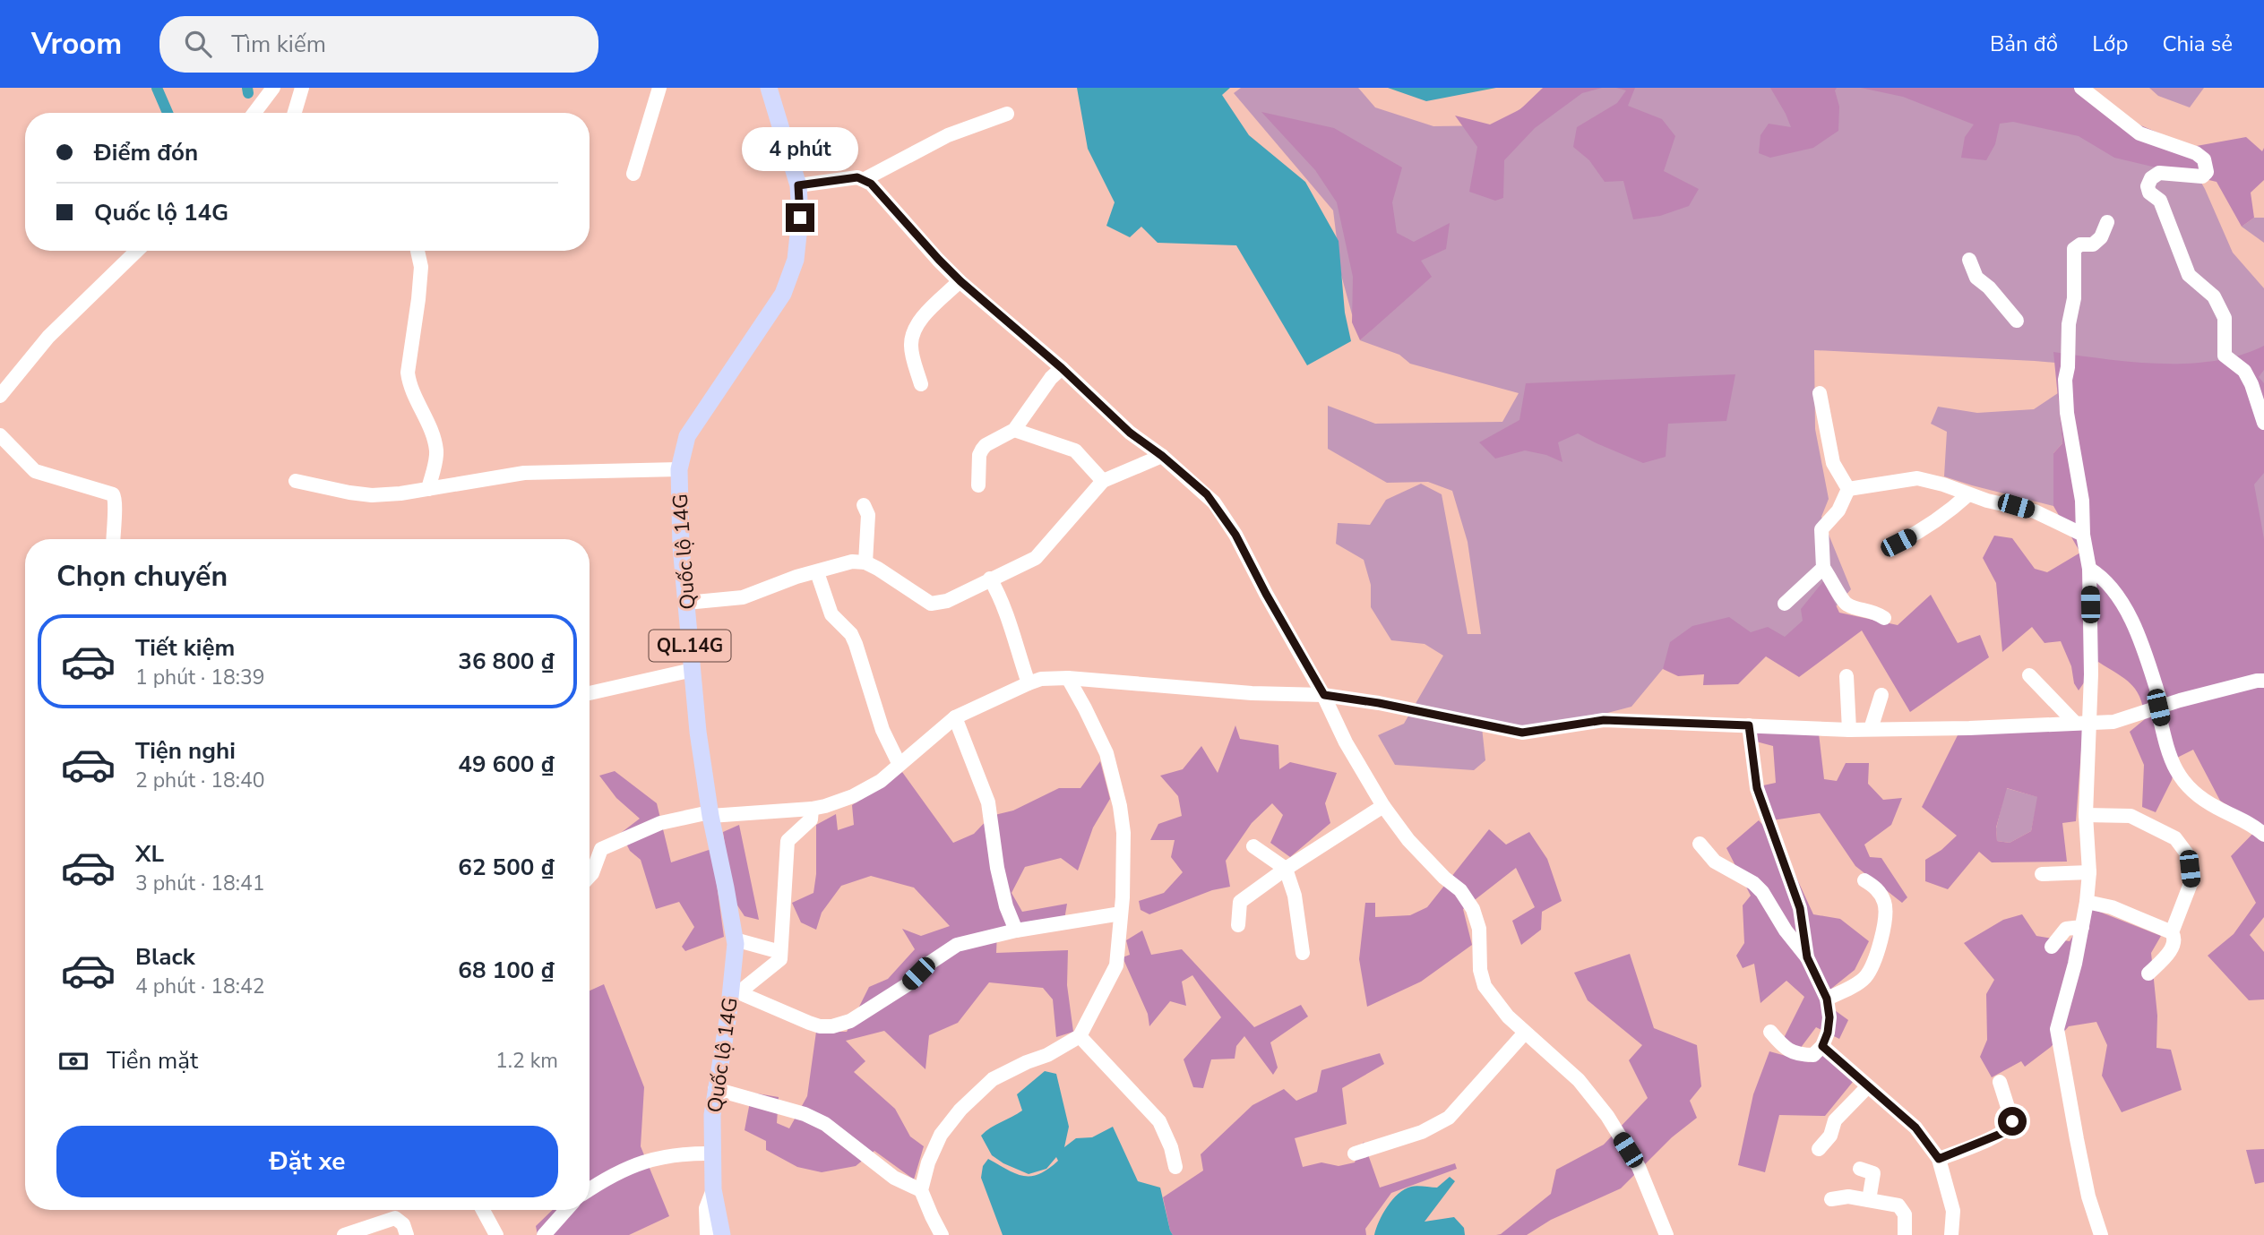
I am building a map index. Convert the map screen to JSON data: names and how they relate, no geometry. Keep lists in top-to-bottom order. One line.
{"streets":{"main road":["Quốc lộ 14G","QL.14G"]},"page":{"header":"Vroom","search":"Tìm kiếm","nav":["Bản đồ","Lớp","Chia sẻ"],"banner":["Điểm đón","Quốc lộ 14G"],"bubble":"4 phút","heading":"Chọn chuyến","list":[{"name":"Tiết kiệm","note":"1 phút · 18:39","value":"36 800 ₫"},{"name":"Tiện nghi","note":"2 phút · 18:40","value":"49 600 ₫"},{"name":"XL","note":"3 phút · 18:41","value":"62 500 ₫"},{"name":"Black","note":"4 phút · 18:42","value":"68 100 ₫"}],"pay":["Tiền mặt","1.2 km"],"buttons":"Đặt xe"}}
